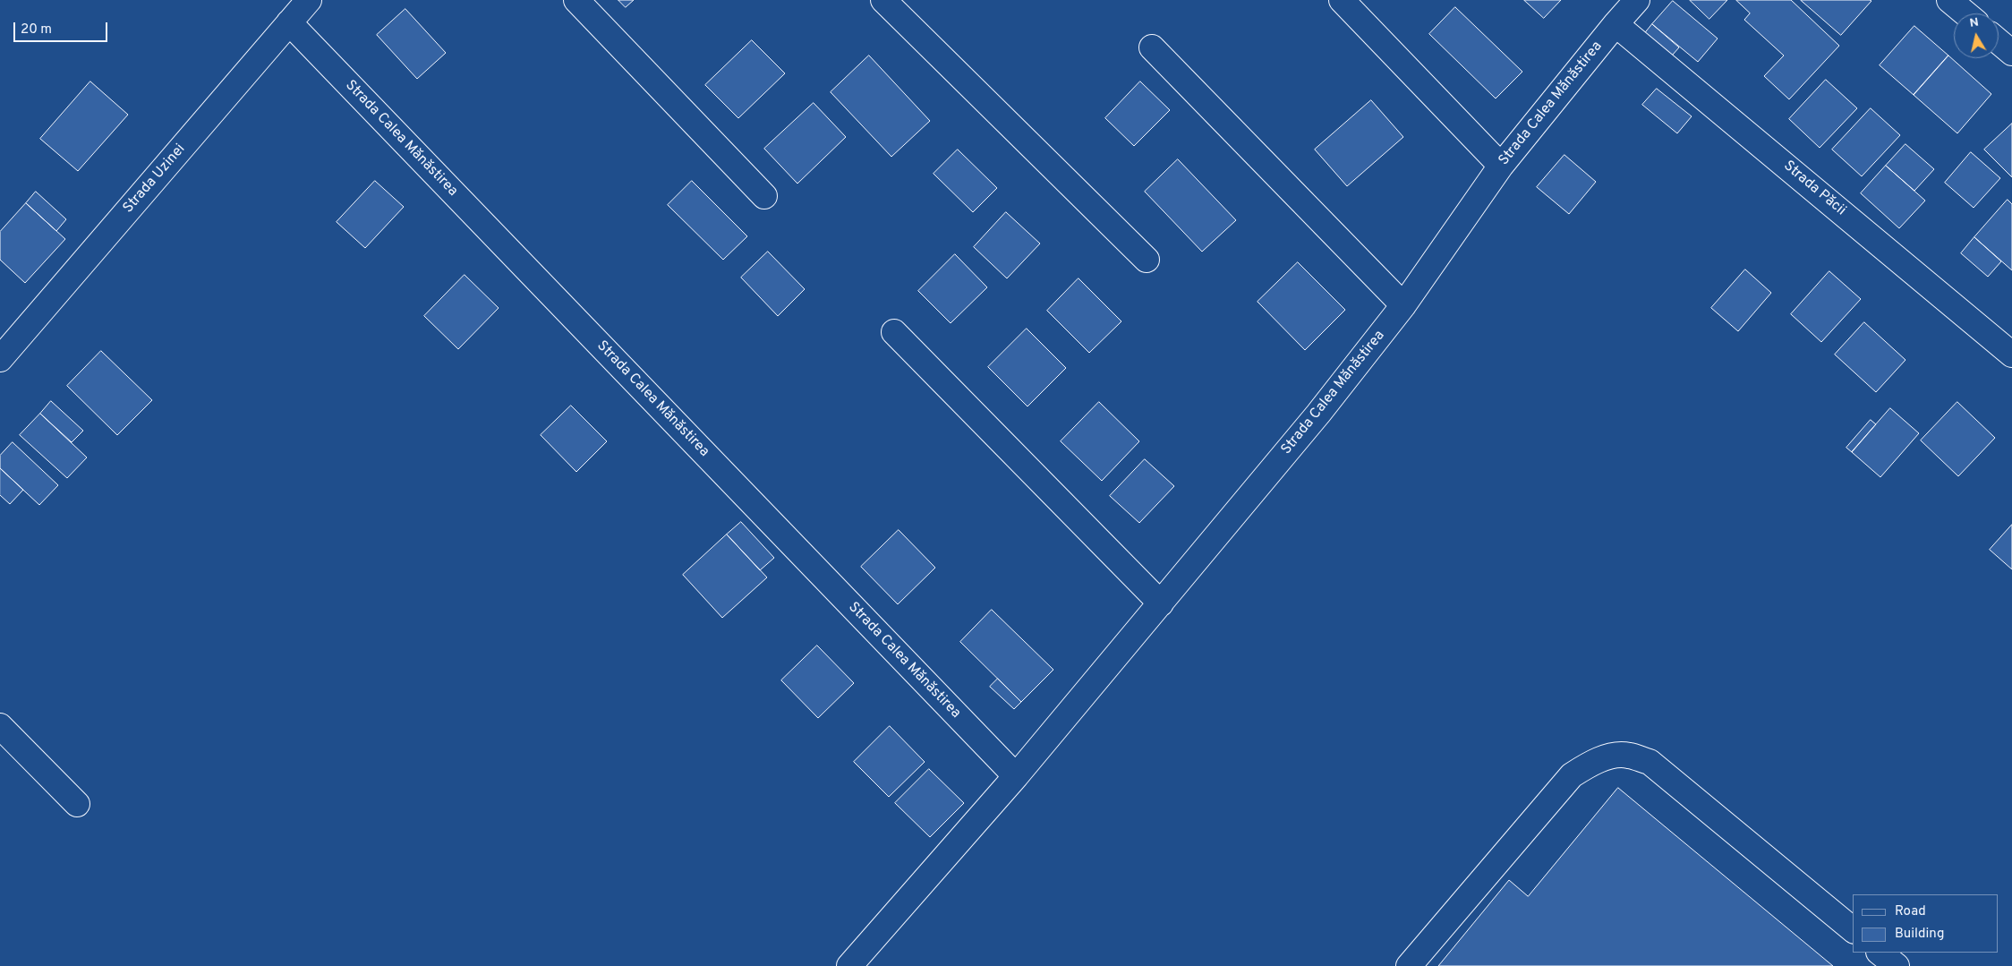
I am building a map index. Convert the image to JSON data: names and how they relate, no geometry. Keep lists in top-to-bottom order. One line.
{"streets":{"street":["Strada Calea Mănăstirea","Strada Uzinei","Strada Păcii"]},"crossings":[["Strada Calea Mănăstirea","Strada Uzinei"],["Strada Calea Mănăstirea","Strada Păcii"]],"legend":["Road","Building"],"scale_bar":"20 m","north":"top"}
